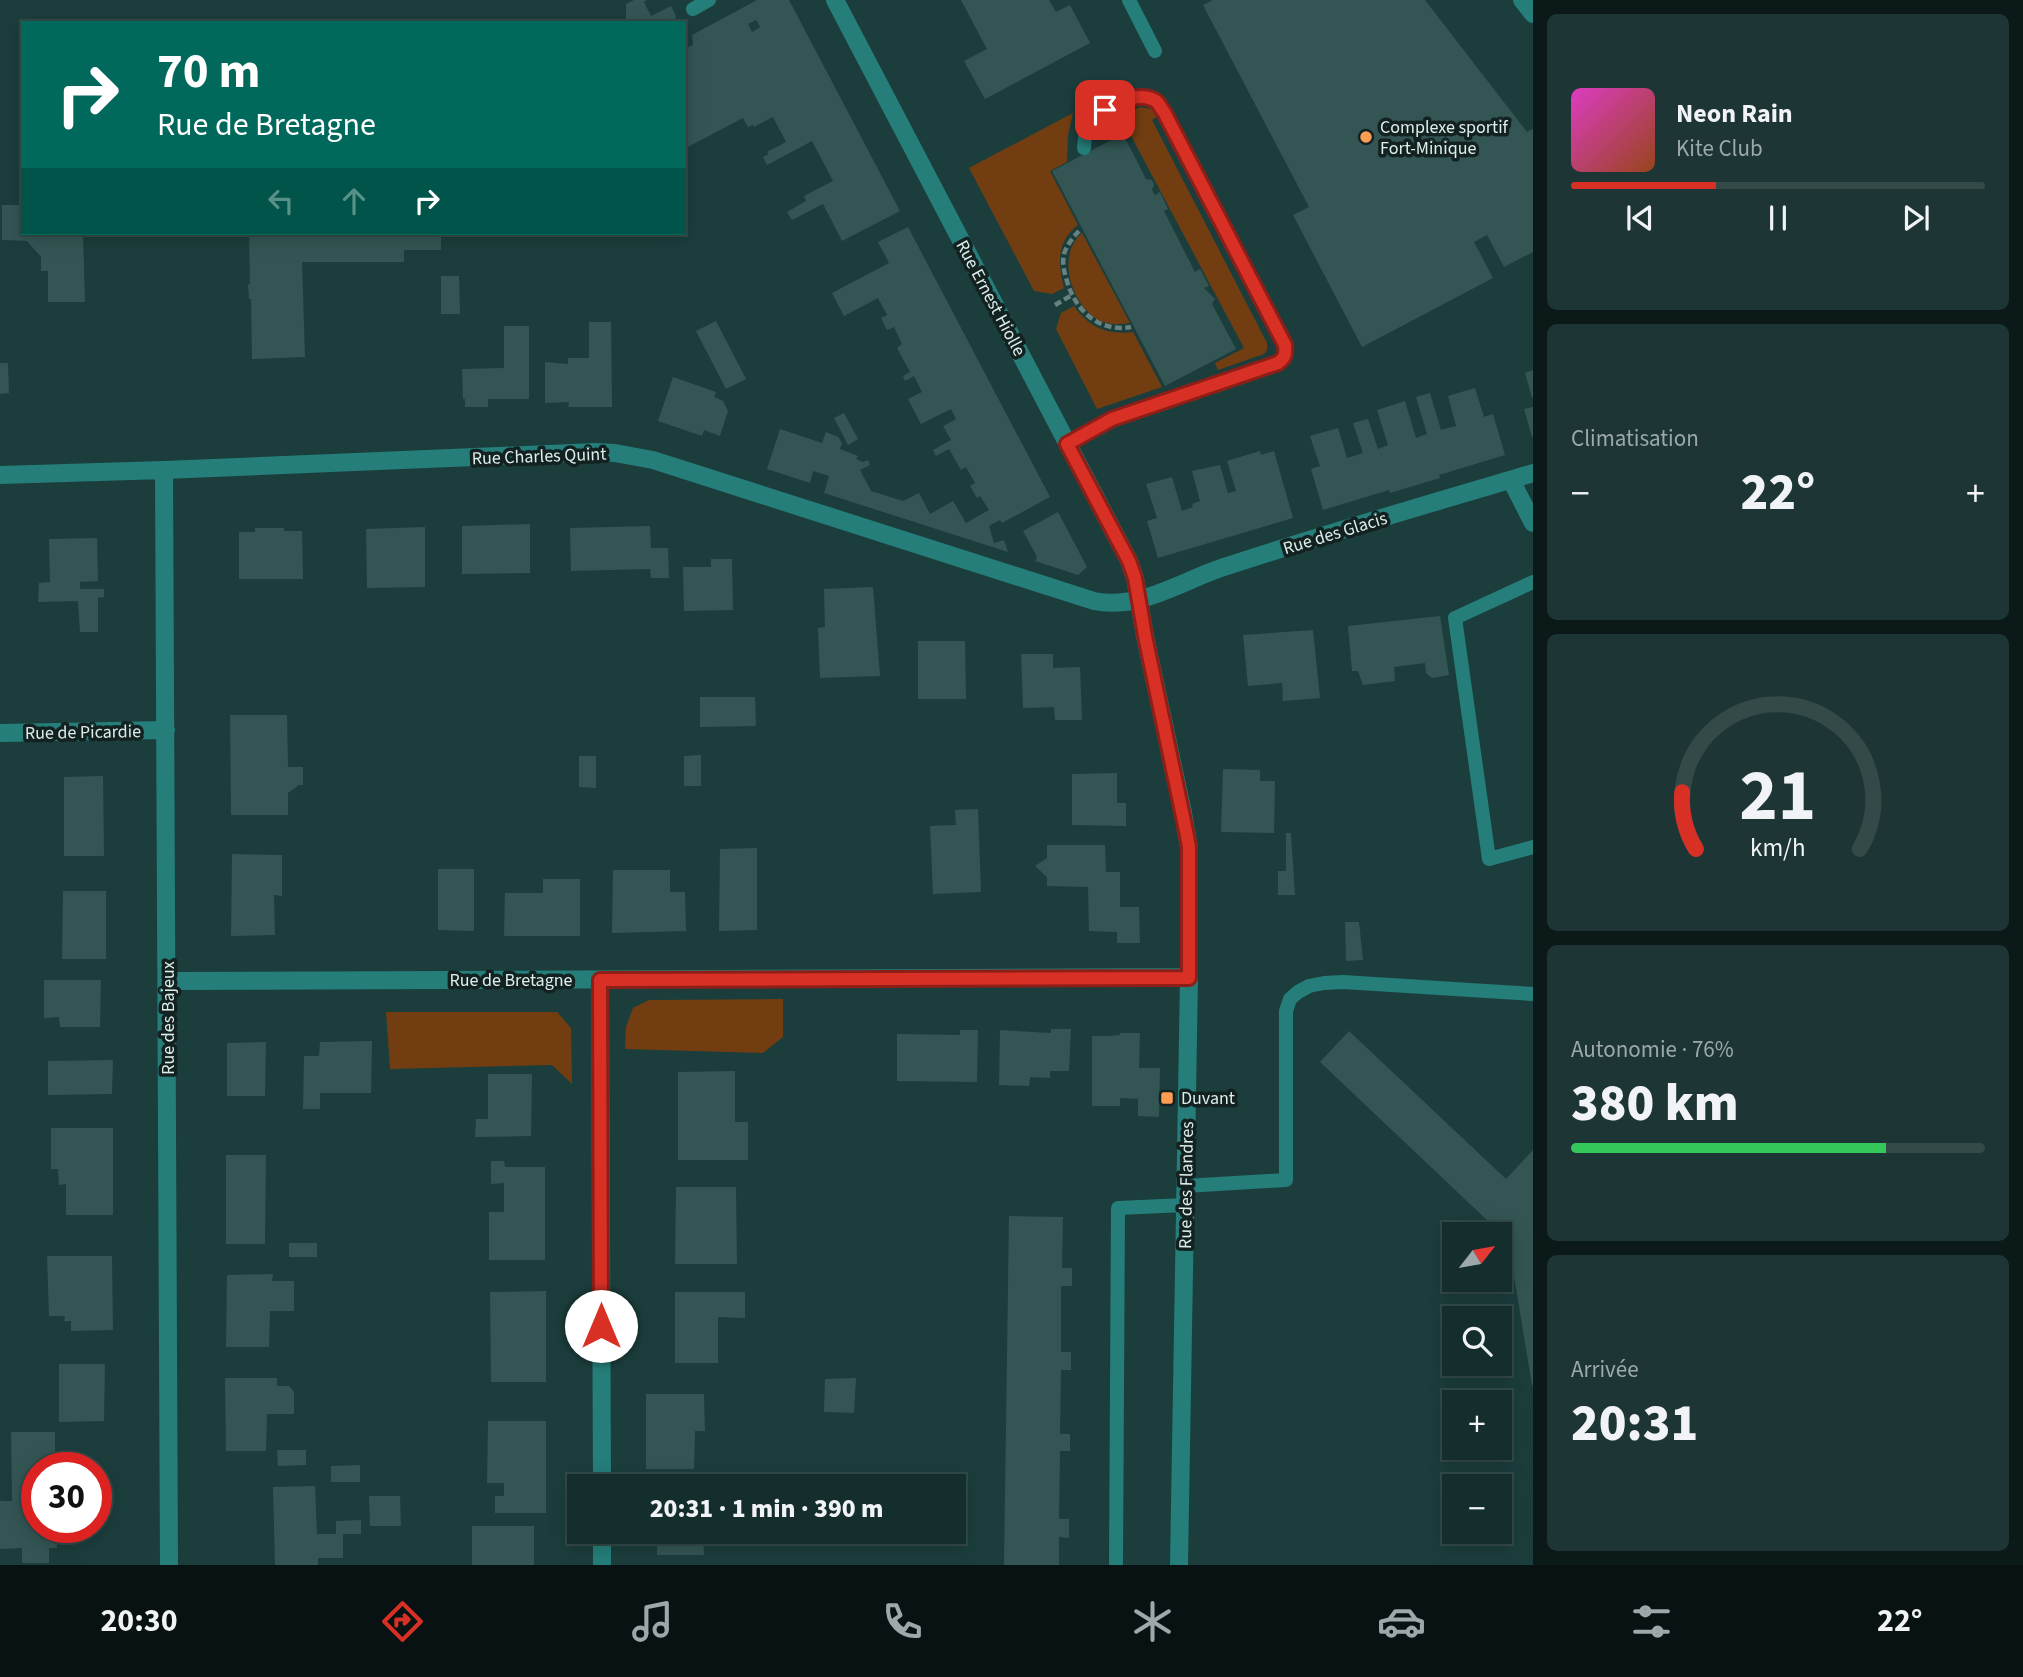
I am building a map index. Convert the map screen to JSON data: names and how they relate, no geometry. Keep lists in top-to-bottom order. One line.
{"streets":{"street":["Rue Ernest Hiolle","Rue Charles Quint","Rue des Glacis","Rue de Picardie","Rue de Bretagne","Rue des Bajeux","Rue des Flandres"]},"crossings":[["Rue Ernest Hiolle","Rue Charles Quint"],["Rue Ernest Hiolle","Rue des Glacis"],["Rue Ernest Hiolle","Rue des Flandres"],["Rue Charles Quint","Rue des Glacis"],["Rue Charles Quint","Rue des Bajeux"],["Rue Charles Quint","Rue des Flandres"],["Rue des Glacis","Rue des Flandres"],["Rue de Picardie","Rue des Bajeux"],["Rue de Bretagne","Rue des Bajeux"],["Rue de Bretagne","Rue des Flandres"]],"places":{"other":["Complexe sportif Fort-Minique"],"transit":["Duvant"]},"north":"top right","page":{"turn":["70 m","Rue de Bretagne"],"song":["Neon Rain","Kite Club"],"tile":["Climatisation",["Autonomie · 76%","380 km"],["Arrivée","20:31"]],"heat":["−","22°","+"],"map_buttons":["+","−"],"limit":"30","trip":"20:31 · 1 min · 390 m","tabs":["20:30","22°"],"gauge":["21","km/h"]}}
